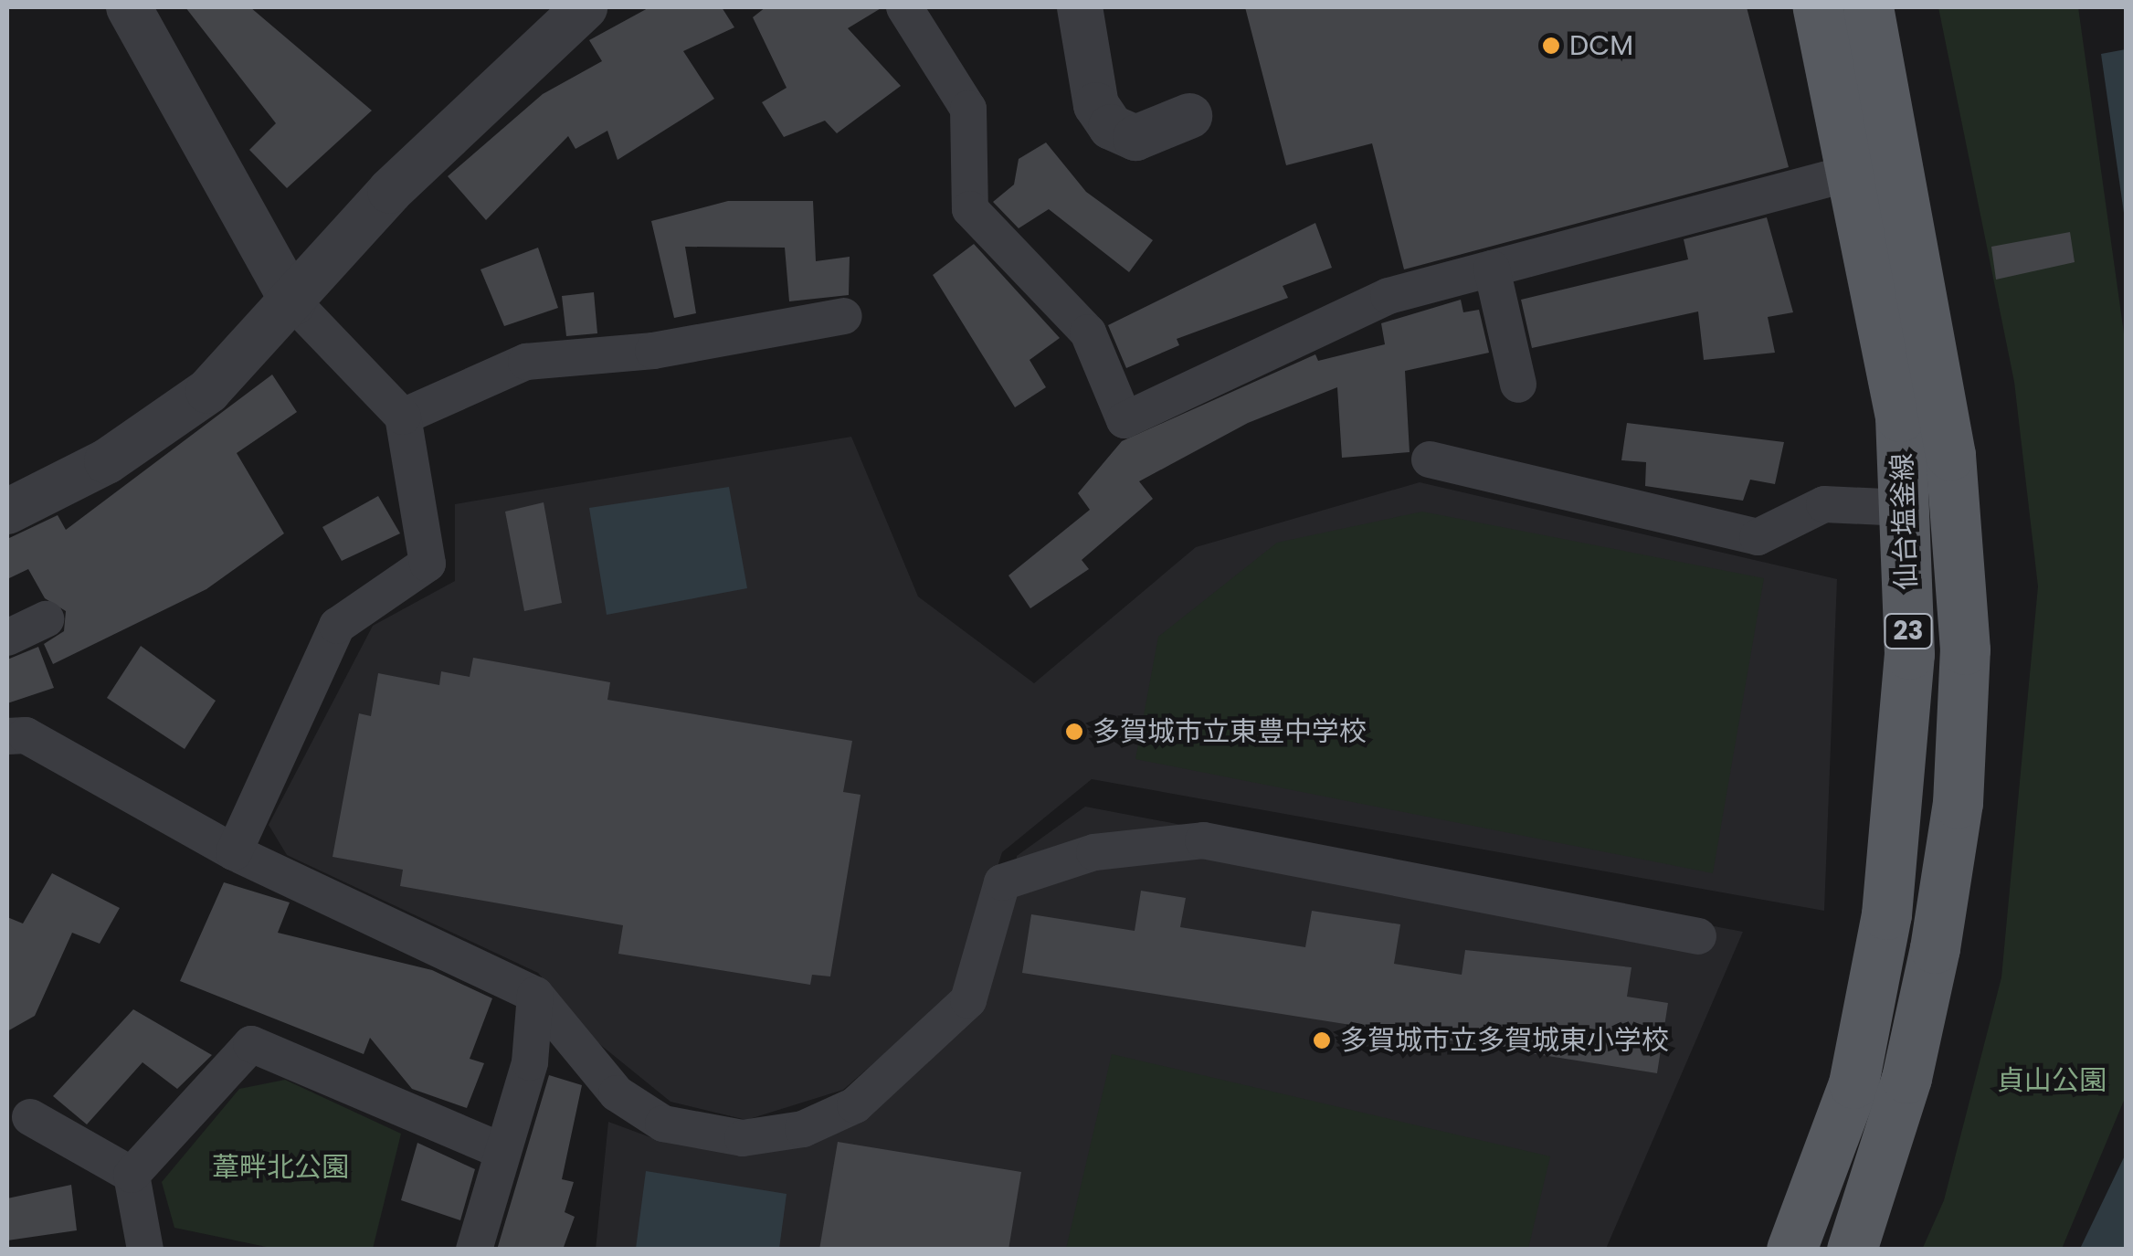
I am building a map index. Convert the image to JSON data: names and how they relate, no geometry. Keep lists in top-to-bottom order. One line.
{"streets":{"main road":["仙台塩釜線","23"]},"parks":["貞山公園","葦畔北公園"],"places":["DCM","多賀城市立東豊中学校","多賀城市立多賀城東小学校"]}
